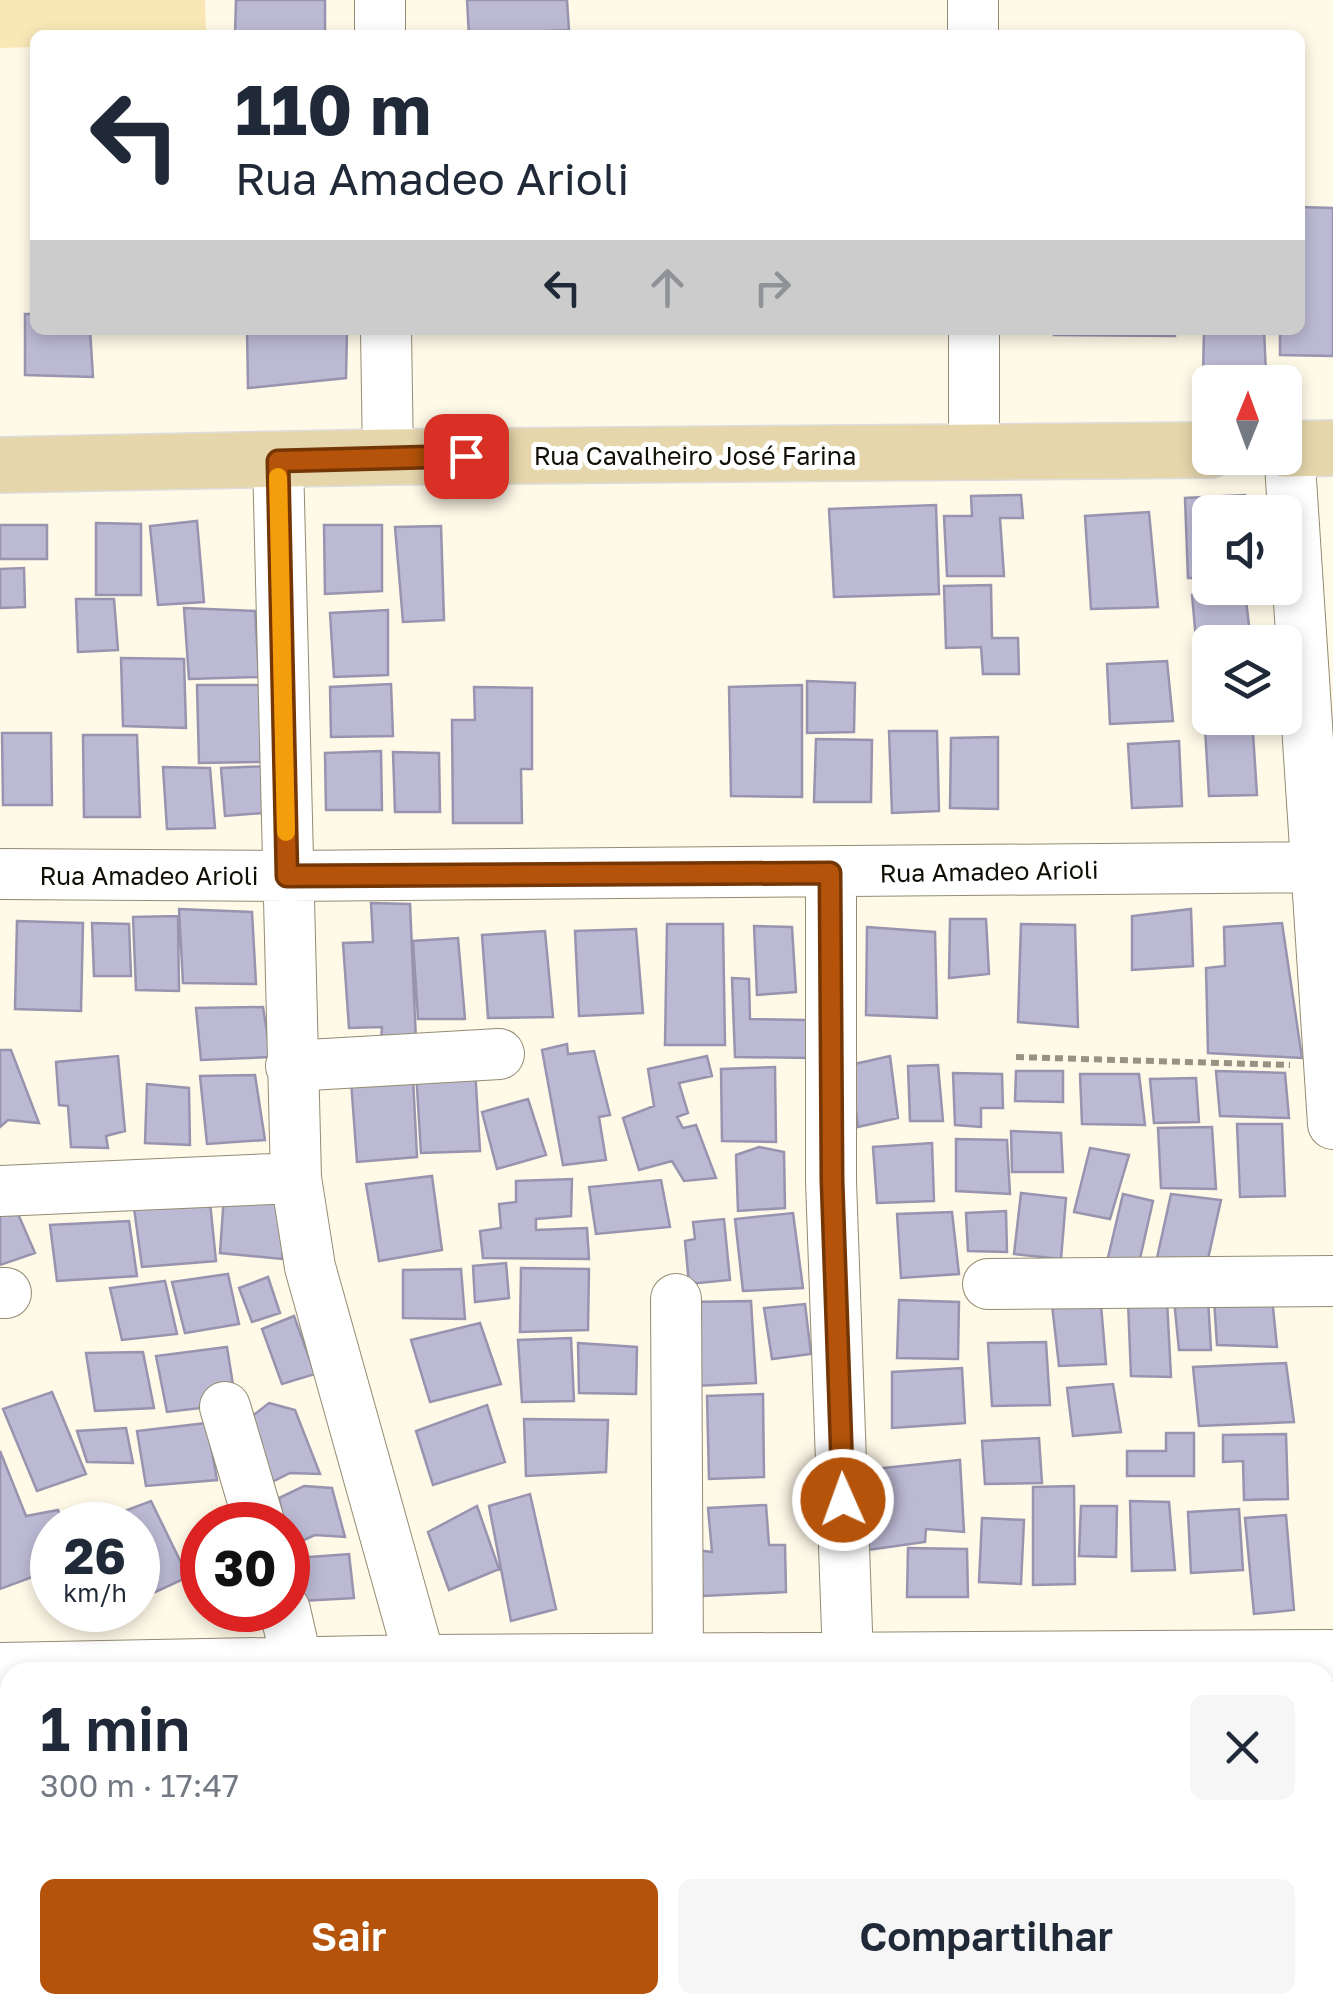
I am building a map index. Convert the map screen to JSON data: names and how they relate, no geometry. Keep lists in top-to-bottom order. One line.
{"streets":{"main road":["Rua Cavalheiro José Farina"],"street":["Rua Amadeo Arioli"]},"north":"top","page":{"turn":["110 m","Rua Amadeo Arioli"],"speed":"26 km/h","limit":"30","heading":["1 min","300 m · 17:47"],"buttons":["Sair","Compartilhar"]}}
